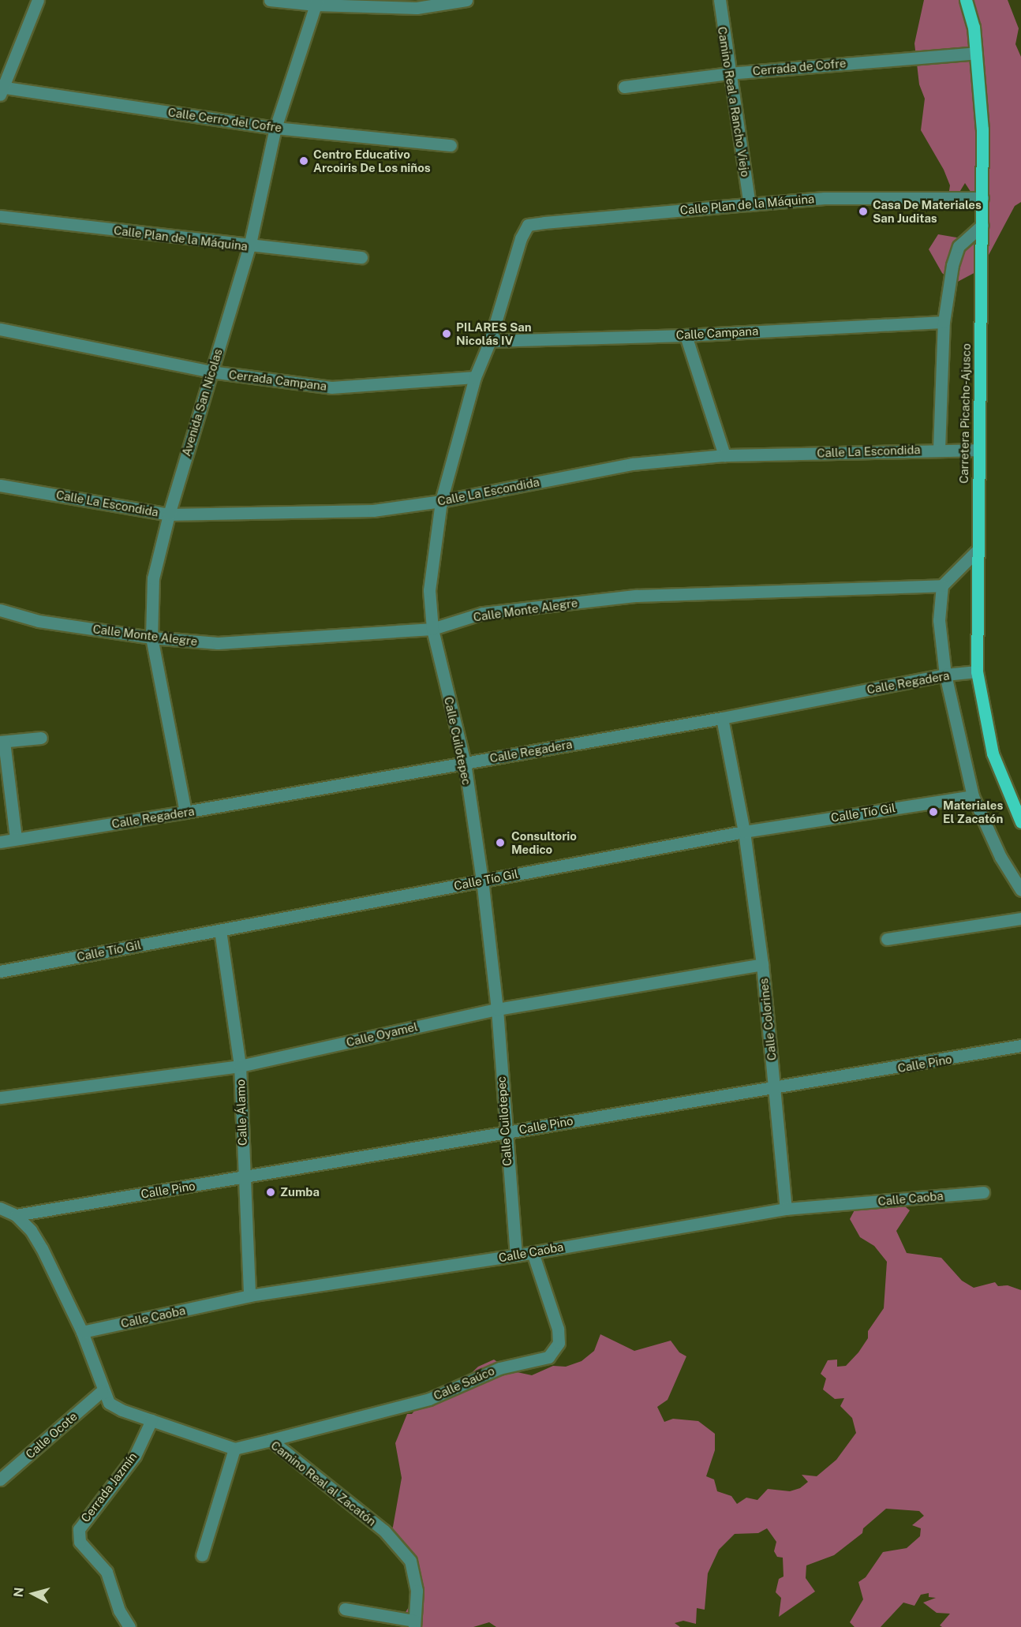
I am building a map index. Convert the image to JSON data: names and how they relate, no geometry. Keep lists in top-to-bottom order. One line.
{"streets":{"main road":["Carretera Picacho-Ajusco"],"street":["Cerrada de Cofre","Camino Real a Rancho Viejo","Calle Cerro del Cofre","Calle Plan de la Máquina","Calle Campana","Cerrada Campana","Avenida San Nicolas","Calle La Escondida","Calle Monte Alegre","Calle Regadera","Calle Cuilotepec","Calle Tío Gil","Calle Colorines","Calle Oyamel","Calle Pino","Calle Álamo","Calle Caoba","Calle Saúco","Calle Ocote","Camino Real al Zacatón","Cerrada Jazmín"]},"crossings":[["Cerrada de Cofre","Camino Real a Rancho Viejo"],["Cerrada de Cofre","Carretera Picacho-Ajusco"],["Camino Real a Rancho Viejo","Calle Plan de la Máquina"],["Calle Cerro del Cofre","Avenida San Nicolas"],["Calle Plan de la Máquina","Avenida San Nicolas"],["Calle Plan de la Máquina","Carretera Picacho-Ajusco"],["Calle Plan de la Máquina","Calle Cuilotepec"],["Calle Campana","Calle Cuilotepec"],["Cerrada Campana","Avenida San Nicolas"],["Cerrada Campana","Calle Cuilotepec"],["Avenida San Nicolas","Calle La Escondida"],["Avenida San Nicolas","Calle Monte Alegre"],["Avenida San Nicolas","Calle Regadera"],["Carretera Picacho-Ajusco","Calle La Escondida"],["Carretera Picacho-Ajusco","Calle Regadera"],["Calle La Escondida","Calle Cuilotepec"],["Calle Monte Alegre","Calle Cuilotepec"],["Calle Regadera","Calle Cuilotepec"],["Calle Regadera","Calle Colorines"],["Calle Cuilotepec","Calle Tío Gil"],["Calle Cuilotepec","Calle Oyamel"],["Calle Cuilotepec","Calle Pino"],["Calle Cuilotepec","Calle Caoba"],["Calle Tío Gil","Calle Colorines"],["Calle Tío Gil","Calle Álamo"],["Calle Colorines","Calle Oyamel"],["Calle Colorines","Calle Pino"],["Calle Colorines","Calle Caoba"],["Calle Oyamel","Calle Álamo"],["Calle Pino","Calle Álamo"],["Calle Álamo","Calle Caoba"],["Calle Caoba","Calle Saúco"],["Calle Saúco","Camino Real al Zacatón"]],"places":["Centro Educativo Arcoiris De Los niños","Casa De Materiales San Juditas","PILARES San Nicolás IV","Materiales El Zacatón","Consultorio Medico","Zumba"],"north":"left"}
